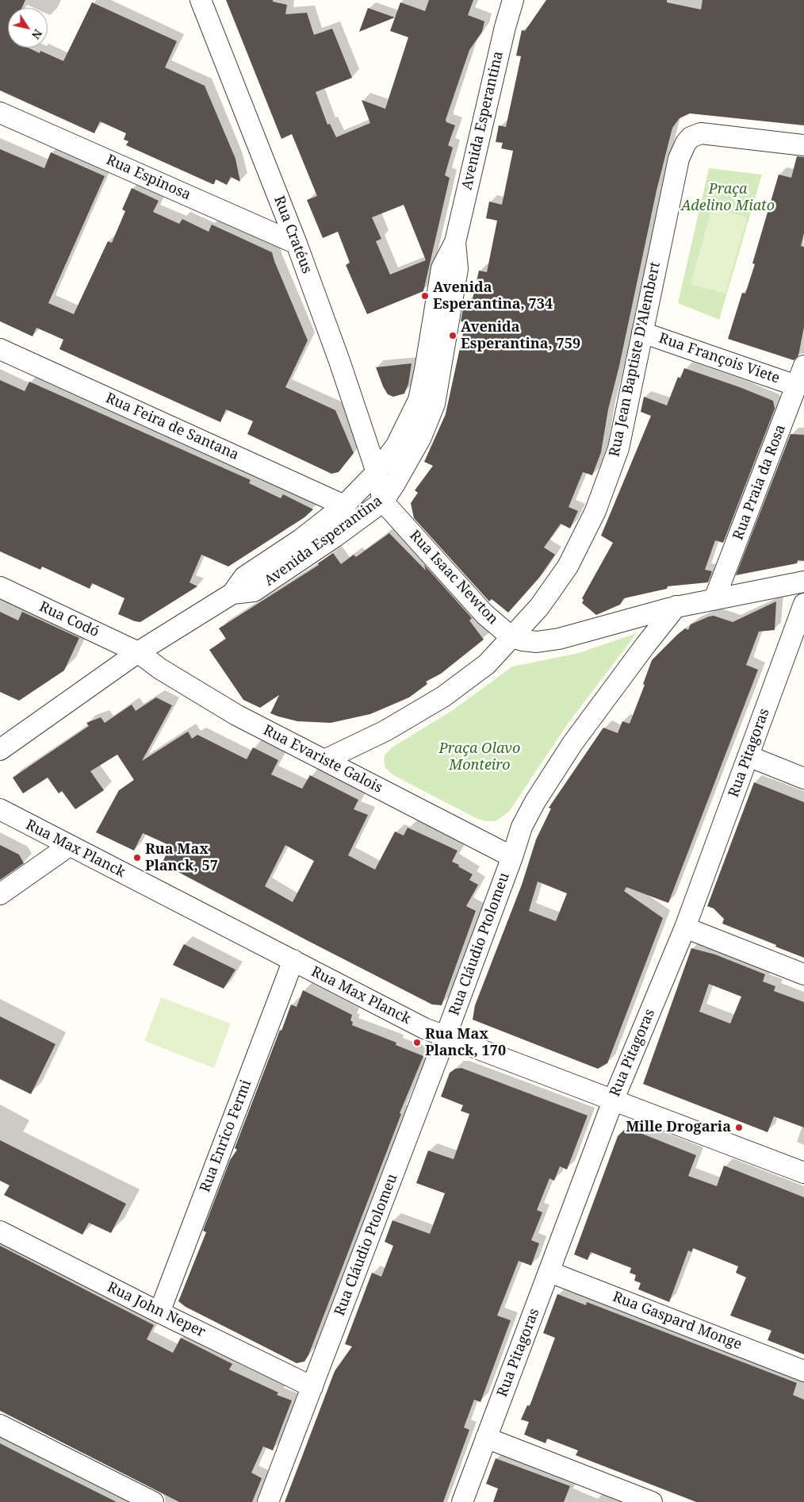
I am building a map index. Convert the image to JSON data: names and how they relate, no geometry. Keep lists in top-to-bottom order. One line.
{"streets":{"street":["Avenida Esperantina","Rua Espinosa","Rua Cratéus","Rua François Viete","Rua Jean Baptiste D'Alembert","Rua Feira de Santana","Rua Praia da Rosa","Rua Isaac Newton","Rua Codó","Rua Pitagoras","Rua Evariste Galois","Rua Max Planck","Rua Cláudio Ptolomeu","Rua Enrico Fermi","Rua John Neper","Rua Gaspard Monge"]},"crossings":[["Avenida Esperantina","Rua Cratéus"],["Avenida Esperantina","Rua Feira de Santana"],["Avenida Esperantina","Rua Isaac Newton"],["Avenida Esperantina","Rua Codó"],["Avenida Esperantina","Rua Evariste Galois"],["Rua Espinosa","Rua Cratéus"],["Rua Cratéus","Rua Isaac Newton"],["Rua François Viete","Rua Jean Baptiste D'Alembert"],["Rua François Viete","Rua Praia da Rosa"],["Rua Jean Baptiste D'Alembert","Rua Isaac Newton"],["Rua Jean Baptiste D'Alembert","Rua Evariste Galois"],["Rua Isaac Newton","Rua Cláudio Ptolomeu"],["Rua Codó","Rua Evariste Galois"],["Rua Pitagoras","Rua Max Planck"],["Rua Pitagoras","Rua Gaspard Monge"],["Rua Evariste Galois","Rua Cláudio Ptolomeu"],["Rua Max Planck","Rua Cláudio Ptolomeu"],["Rua Max Planck","Rua Enrico Fermi"],["Rua Cláudio Ptolomeu","Rua John Neper"],["Rua Enrico Fermi","Rua John Neper"]],"parks":["Praça Adelino Miato","Praça Olavo Monteiro"],"places":["Avenida Esperantina, 734","Avenida Esperantina, 759","Rua Max Planck, 57","Rua Max Planck, 170","Mille Drogaria"],"north":"bottom right"}
